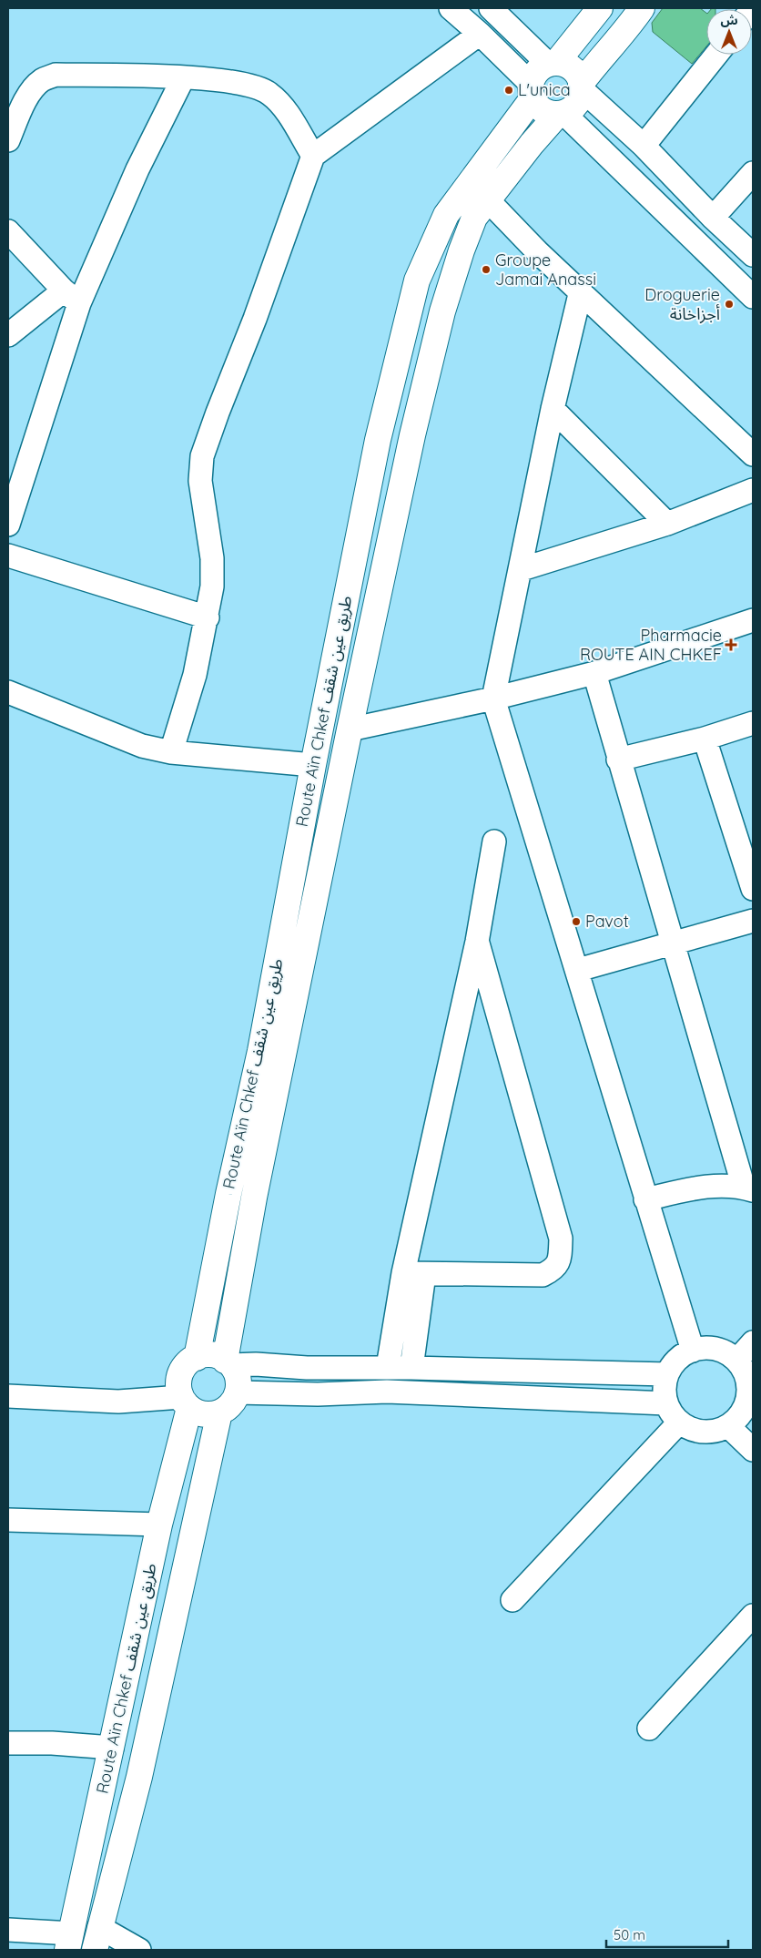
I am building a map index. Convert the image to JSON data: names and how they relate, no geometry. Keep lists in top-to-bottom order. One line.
{"streets":{"main road":["Route Aïn Chkef طريق عين شقف"]},"places":{"other":["L'unica","Groupe Jamai Anassi","Droguerie أجزاخانة","Pavot"],"health":["Pharmacie ROUTE AIN CHKEF"]},"scale_bar":"50 m","north":"top"}
